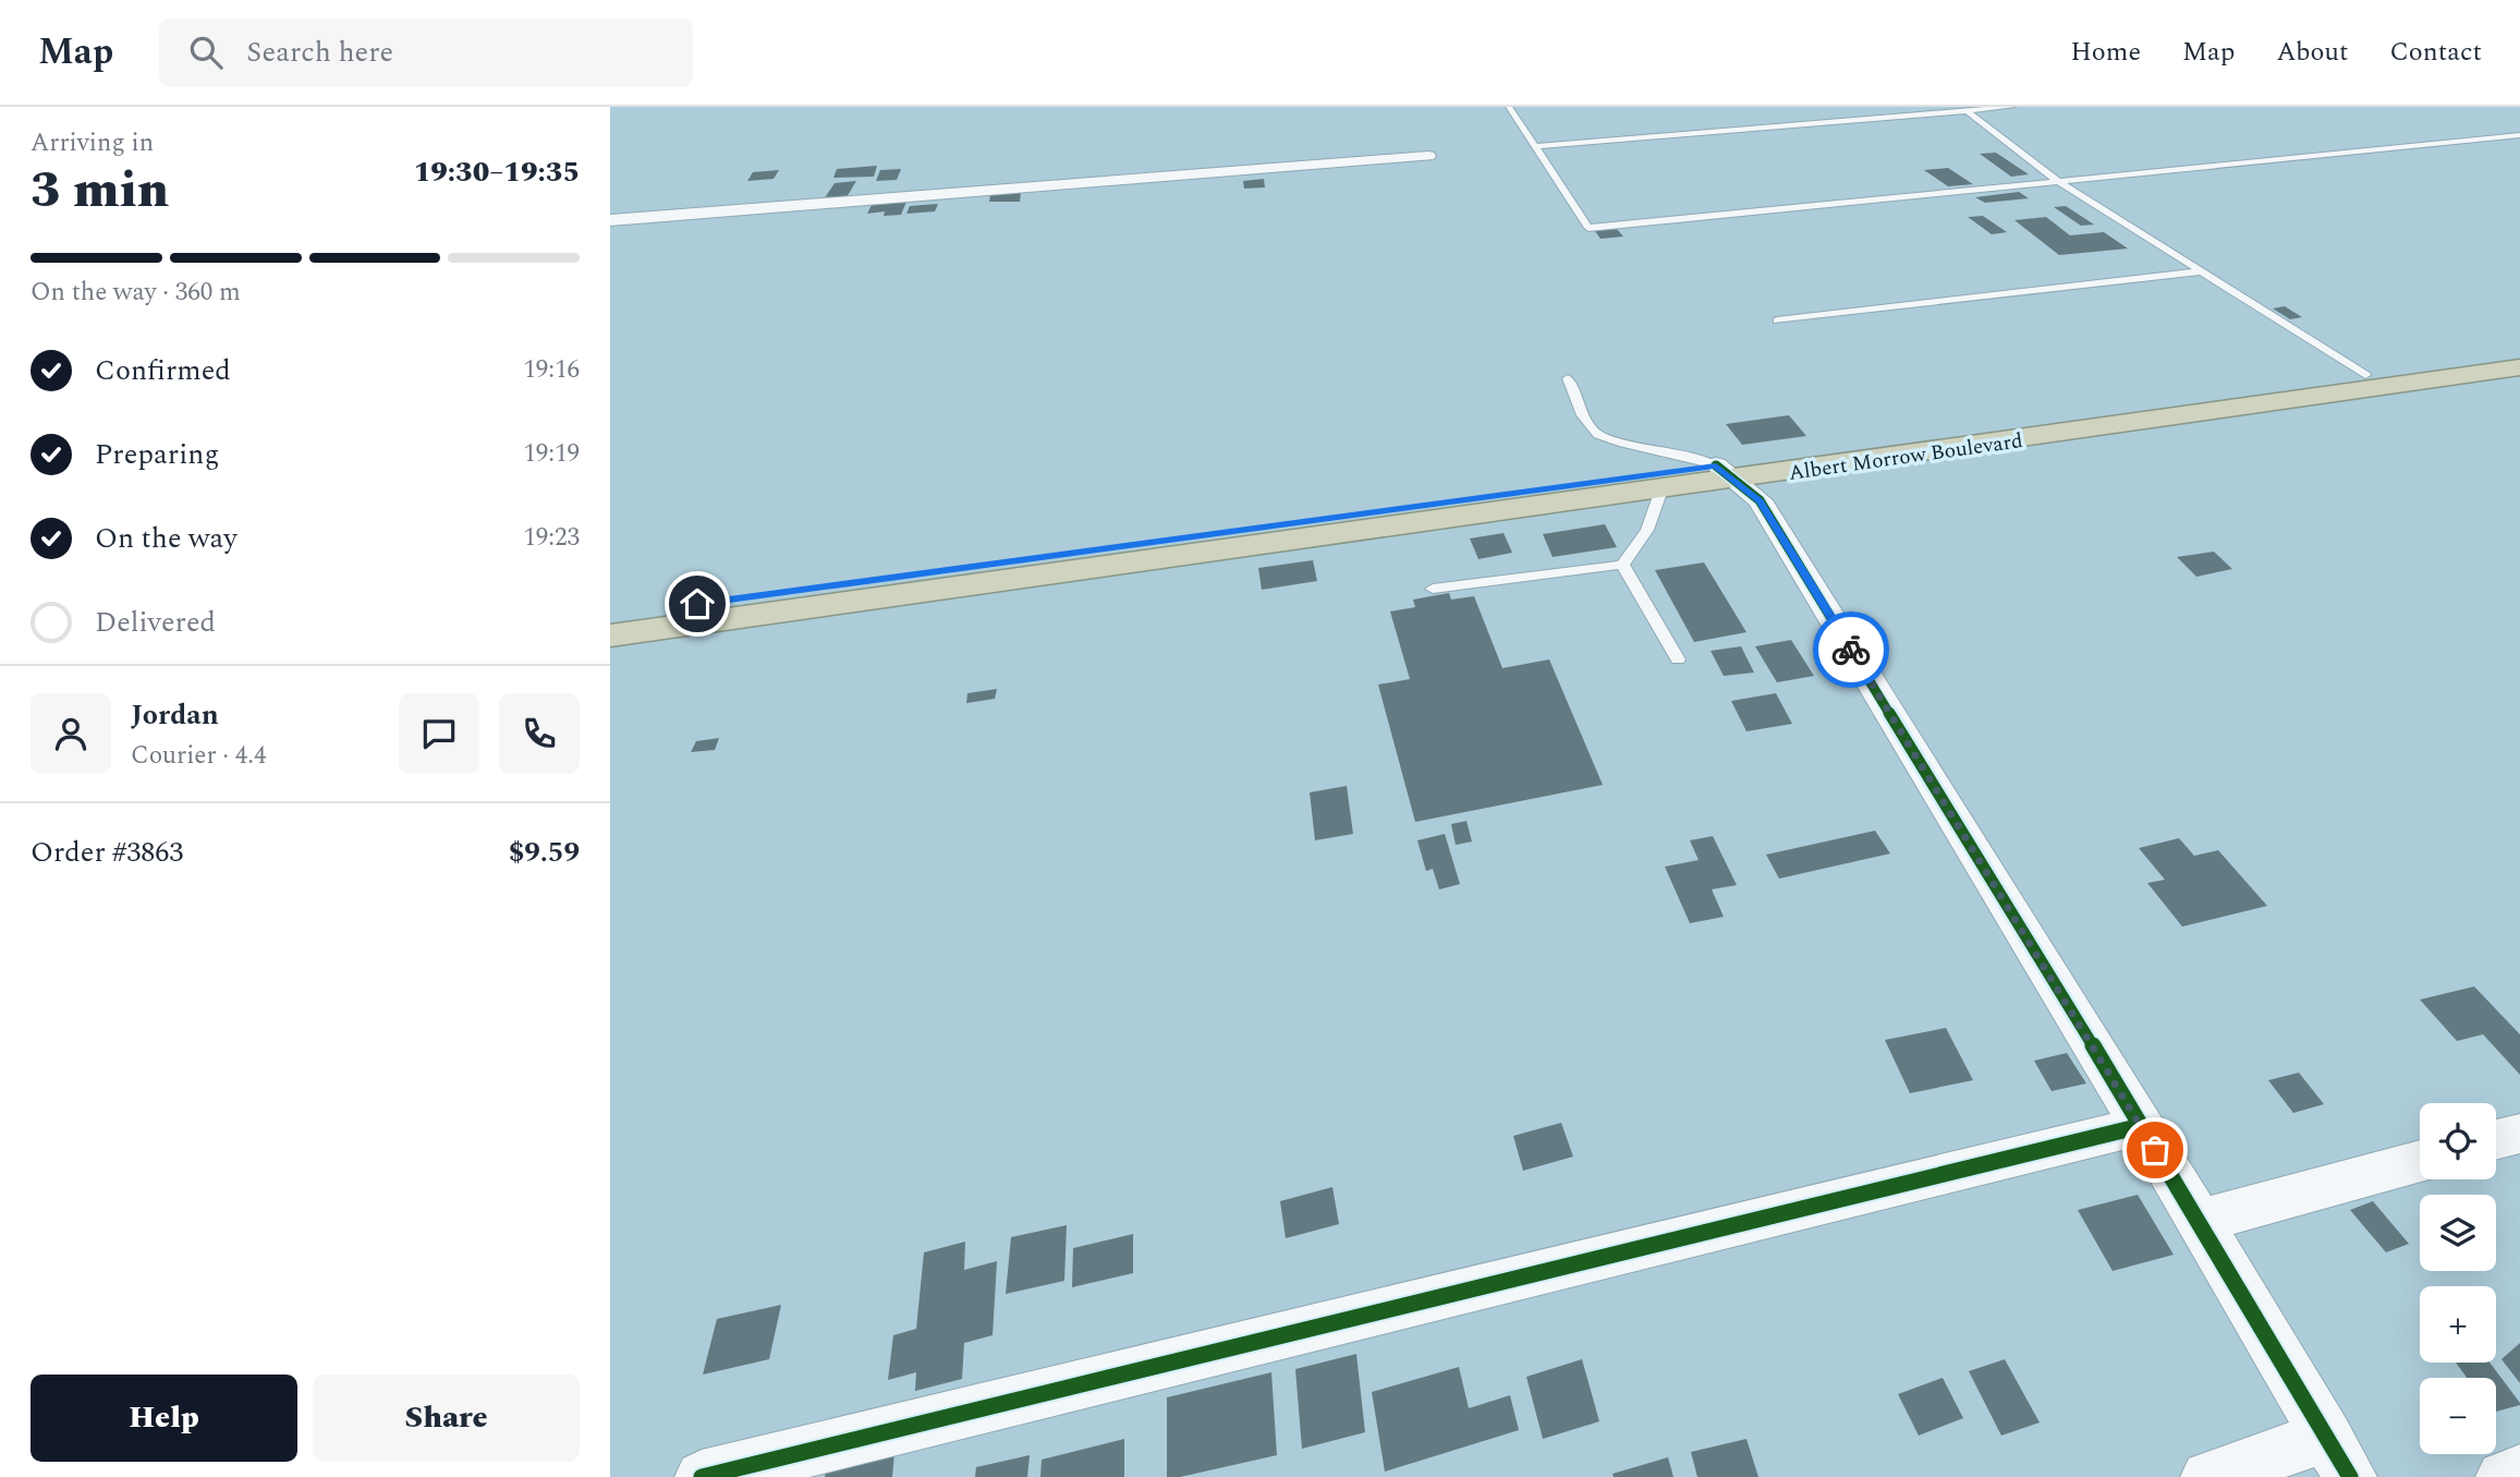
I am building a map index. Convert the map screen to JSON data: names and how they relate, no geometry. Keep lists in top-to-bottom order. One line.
{"streets":{"highway":["Albert Morrow Boulevard"]},"page":{"header":"Map","search":"Search here","nav":["Home","Map","About","Contact"],"heading":["3 min","Arriving in","19:30–19:35"],"panel":["Jordan","Courier · 4.4","Order #3863","$9.59"],"bar":"On the way · 360 m","list":[["Confirmed","19:16"],["Preparing","19:19"],["On the way","19:23"],"Delivered"],"map_buttons":["+","−"],"buttons":["Help","Share"]}}
